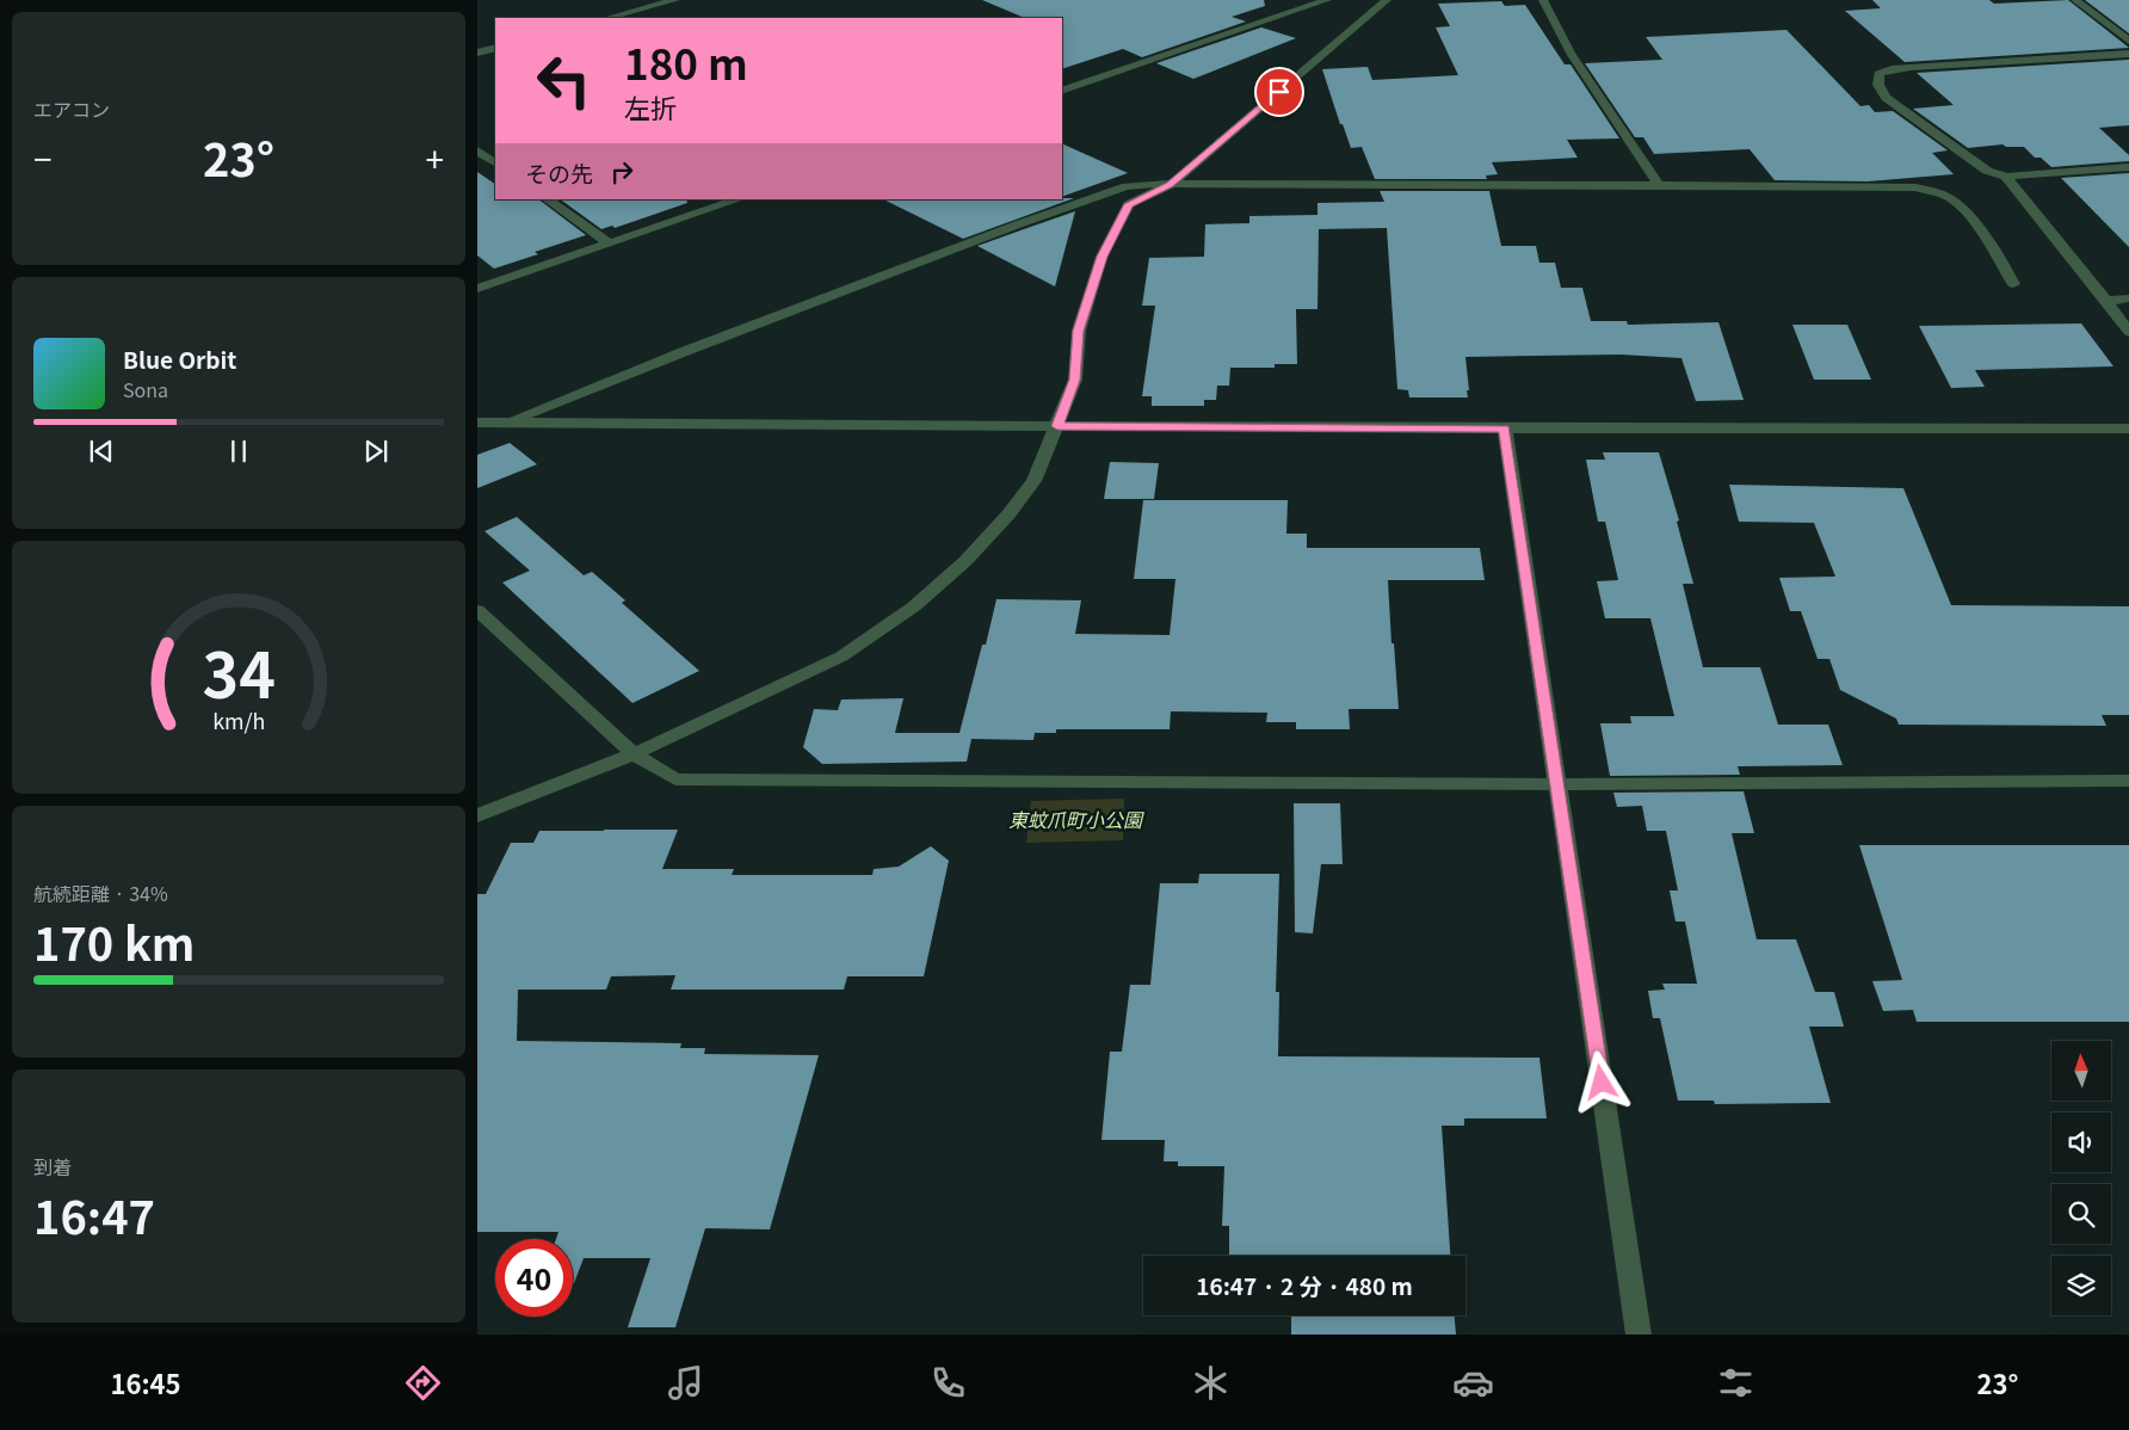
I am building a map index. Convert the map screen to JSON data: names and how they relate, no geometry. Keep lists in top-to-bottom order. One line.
{"parks":["東蚊爪町小公園"],"north":"top","page":{"tile":["エアコン",["航続距離 · 34%","170 km"],["到着","16:47"]],"turn":["180 m","左折"],"heat":["−","23°","+"],"then":"その先","song":["Blue Orbit","Sona"],"limit":"40","trip":"16:47 · 2 分 · 480 m","tabs":["16:45","23°"],"gauge":["34","km/h"]}}
